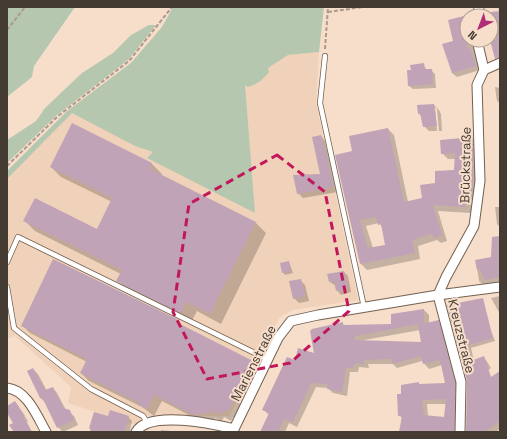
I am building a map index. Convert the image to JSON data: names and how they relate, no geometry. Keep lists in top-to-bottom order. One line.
{"streets":{"street":["Brückstraße","Kreuzstraße","Marienstraße"]},"crossings":[["Brückstraße","Kreuzstraße"],["Brückstraße","Marienstraße"],["Kreuzstraße","Marienstraße"]],"north":"bottom left"}
